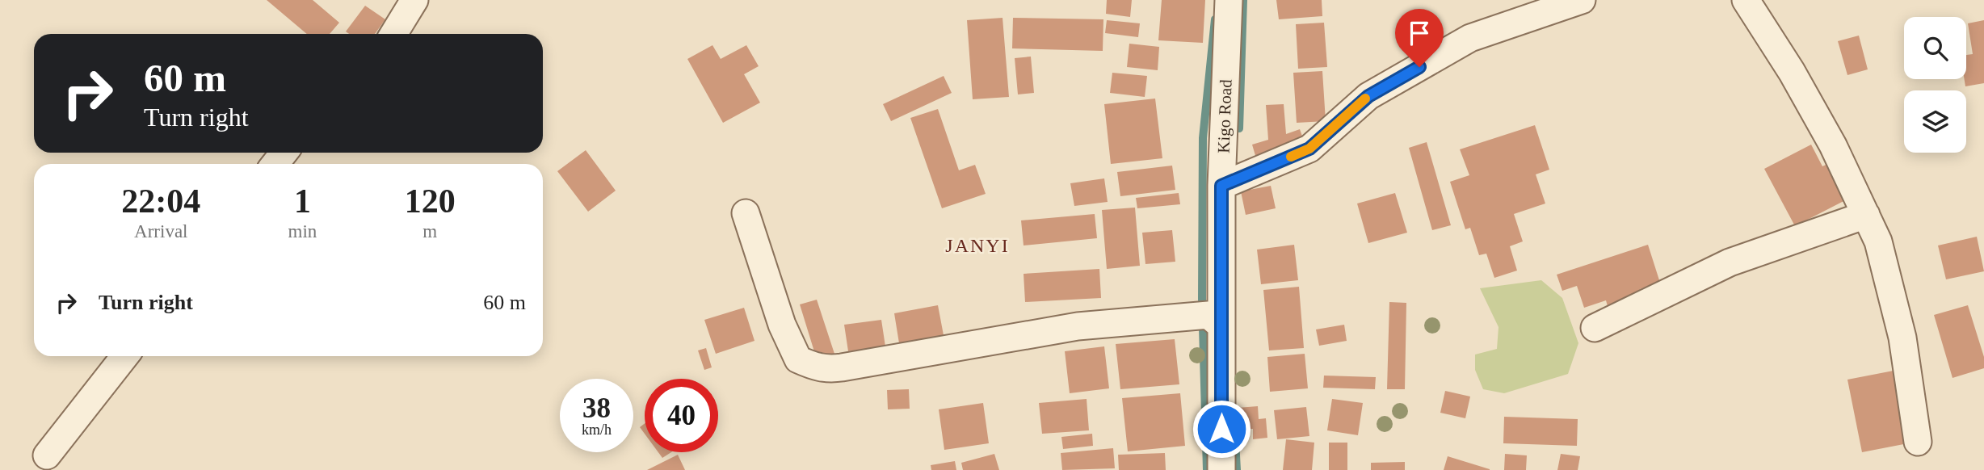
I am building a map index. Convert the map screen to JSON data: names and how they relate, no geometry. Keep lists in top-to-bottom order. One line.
{"streets":{"street":["Kigo Road"]},"districts":["JANYI"],"page":{"turn":["60 m","Turn right"],"eta":["22:04","Arrival","1","min","120","m"],"list":[{"name":"Turn right","value":"60 m"}],"speed":"38 km/h","limit":"40"}}
